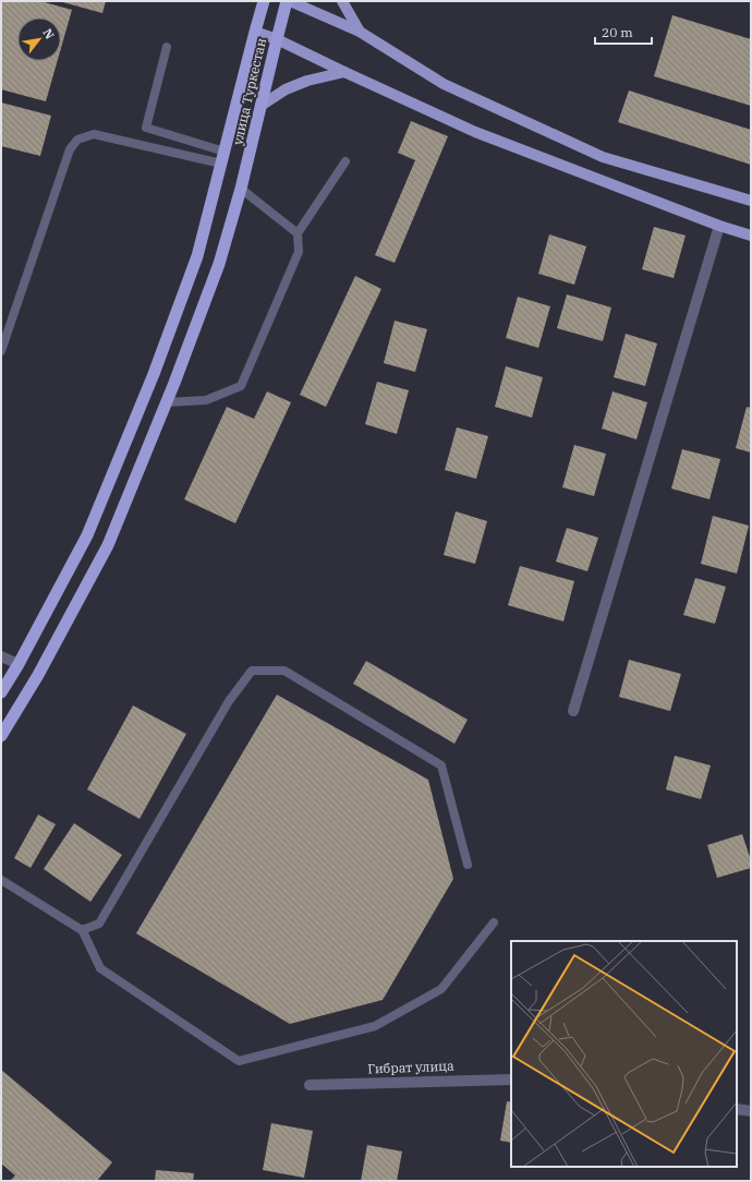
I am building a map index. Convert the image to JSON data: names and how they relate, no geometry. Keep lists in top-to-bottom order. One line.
{"streets":{"highway":["улица Туркестан"],"street":["Гибрат улица"]},"scale_bar":"20 m","north":"top right"}
